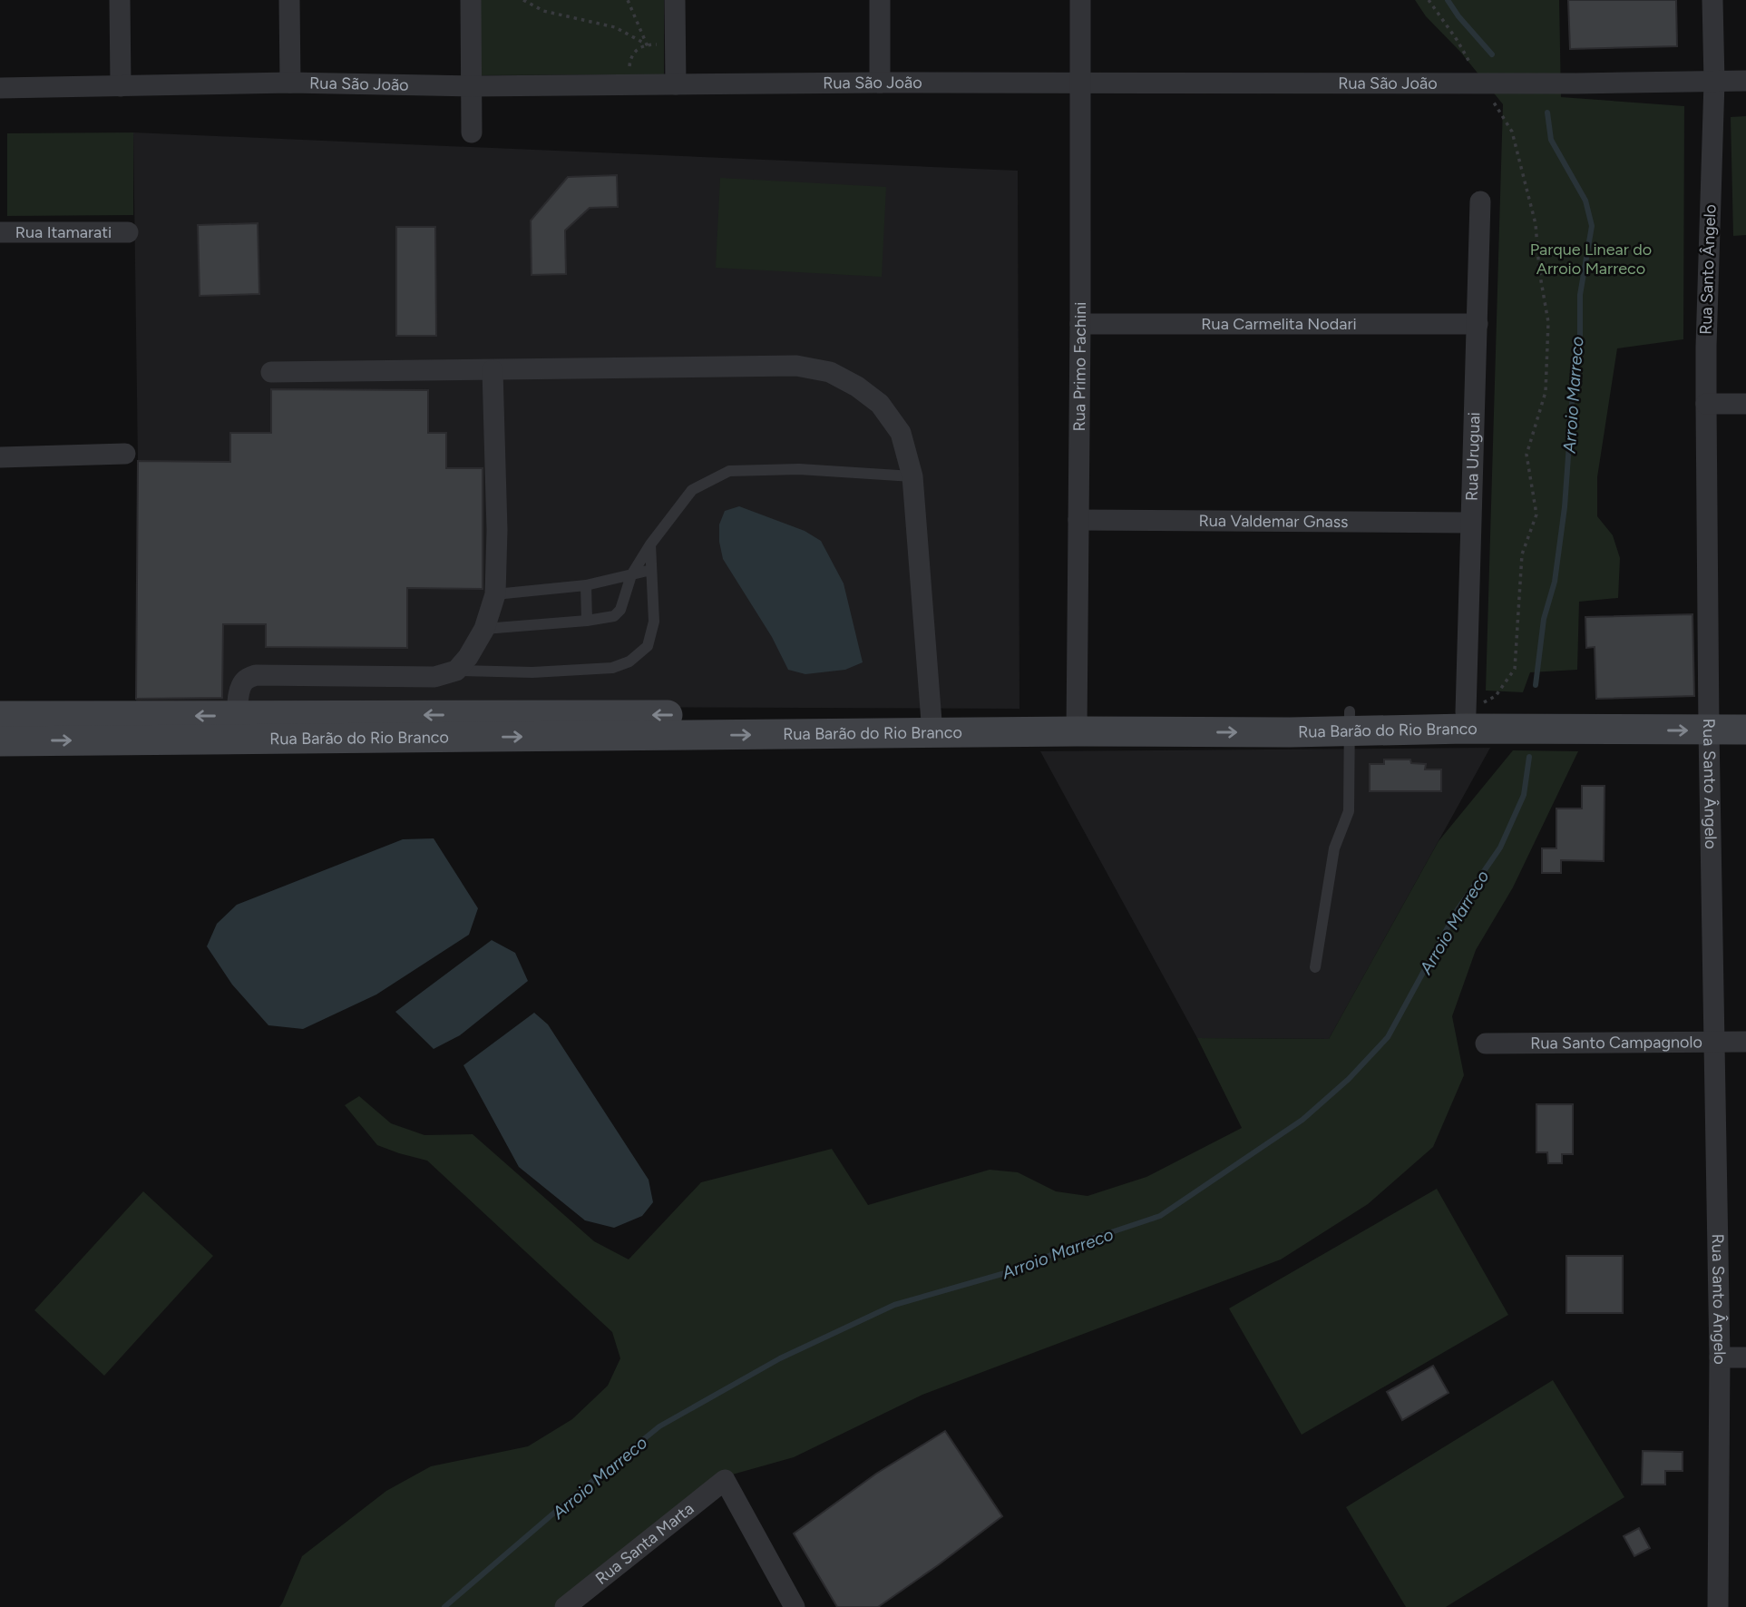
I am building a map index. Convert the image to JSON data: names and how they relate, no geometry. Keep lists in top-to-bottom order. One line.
{"streets":{"main road":["Rua Barão do Rio Branco"],"street":["Rua São João","Rua Itamarati","Rua Santo Ângelo","Rua Carmelita Nodari","Rua Primo Fachini","Rua Uruguai","Rua Valdemar Gnass","Rua Santo Campagnolo","Rua Santa Marta"]},"crossings":[["Rua São João","Rua Santo Ângelo"],["Rua São João","Rua Primo Fachini"],["Rua Santo Ângelo","Rua Barão do Rio Branco"],["Rua Santo Ângelo","Rua Santo Campagnolo"],["Rua Carmelita Nodari","Rua Primo Fachini"],["Rua Carmelita Nodari","Rua Uruguai"],["Rua Primo Fachini","Rua Valdemar Gnass"],["Rua Primo Fachini","Rua Barão do Rio Branco"],["Rua Uruguai","Rua Valdemar Gnass"],["Rua Uruguai","Rua Barão do Rio Branco"]],"water":["Arroio Marreco"],"parks":["Parque Linear do Arroio Marreco"]}
